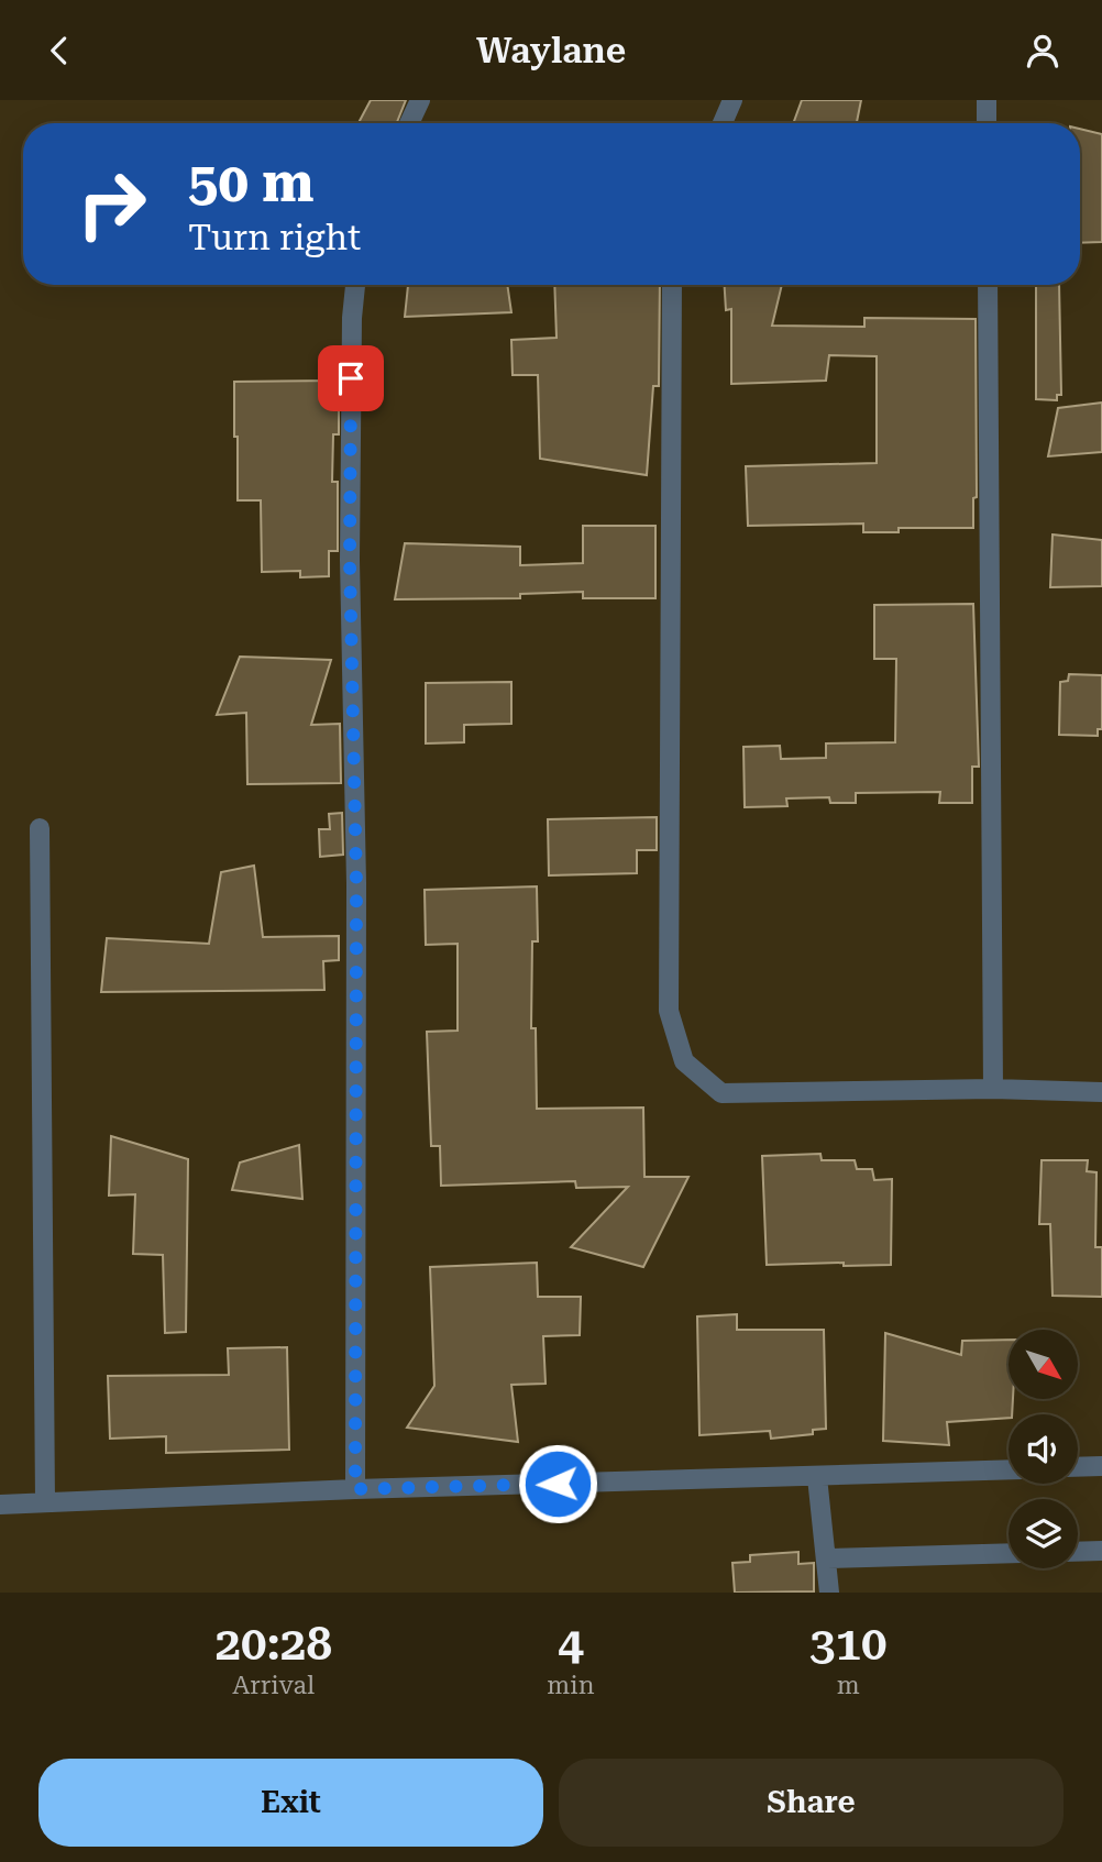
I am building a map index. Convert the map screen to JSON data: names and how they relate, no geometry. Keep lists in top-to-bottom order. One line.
{"north":"bottom right","page":{"header":"Waylane","turn":["50 m","Turn right"],"eta":["20:28","Arrival","4","min","310","m"],"buttons":["Exit","Share"]}}
